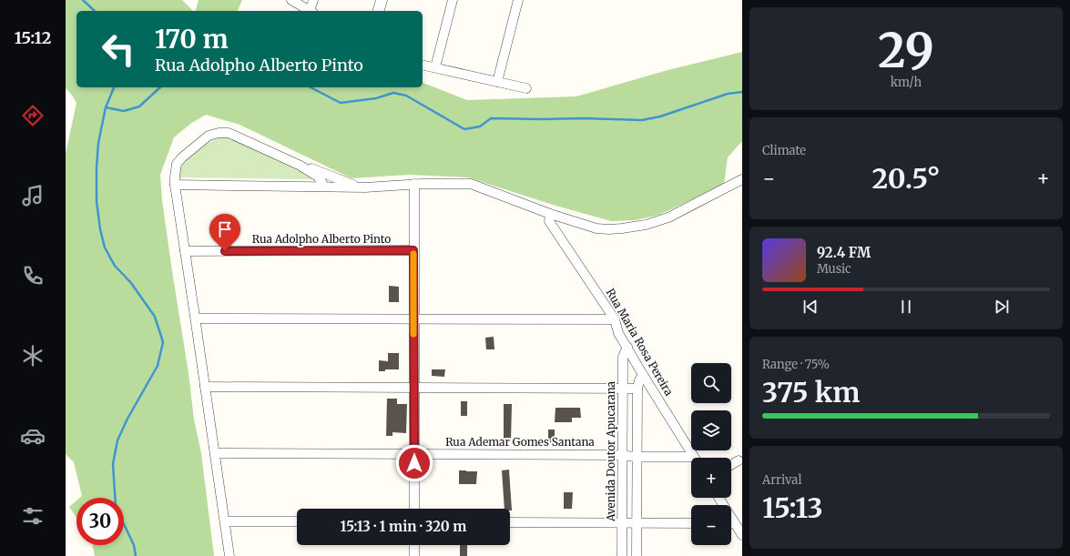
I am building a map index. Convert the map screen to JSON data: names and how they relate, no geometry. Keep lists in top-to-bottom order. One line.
{"streets":{"street":["Rua Adolpho Alberto Pinto","Rua Maria Rosa Pereira","Rua Ademar Gomes Santana","Avenida Doutor Apucarana"]},"crossings":[["Rua Maria Rosa Pereira","Avenida Doutor Apucarana"],["Rua Ademar Gomes Santana","Avenida Doutor Apucarana"]],"page":{"tabs":"15:12","tile":[["29","km/h"],"Climate",["Range · 75%","375 km"],["Arrival","15:13"]],"turn":["170 m","Rua Adolpho Alberto Pinto"],"heat":["−","20.5°","+"],"song":["92.4 FM","Music"],"map_buttons":["+","−"],"limit":"30","trip":"15:13 · 1 min · 320 m"}}
